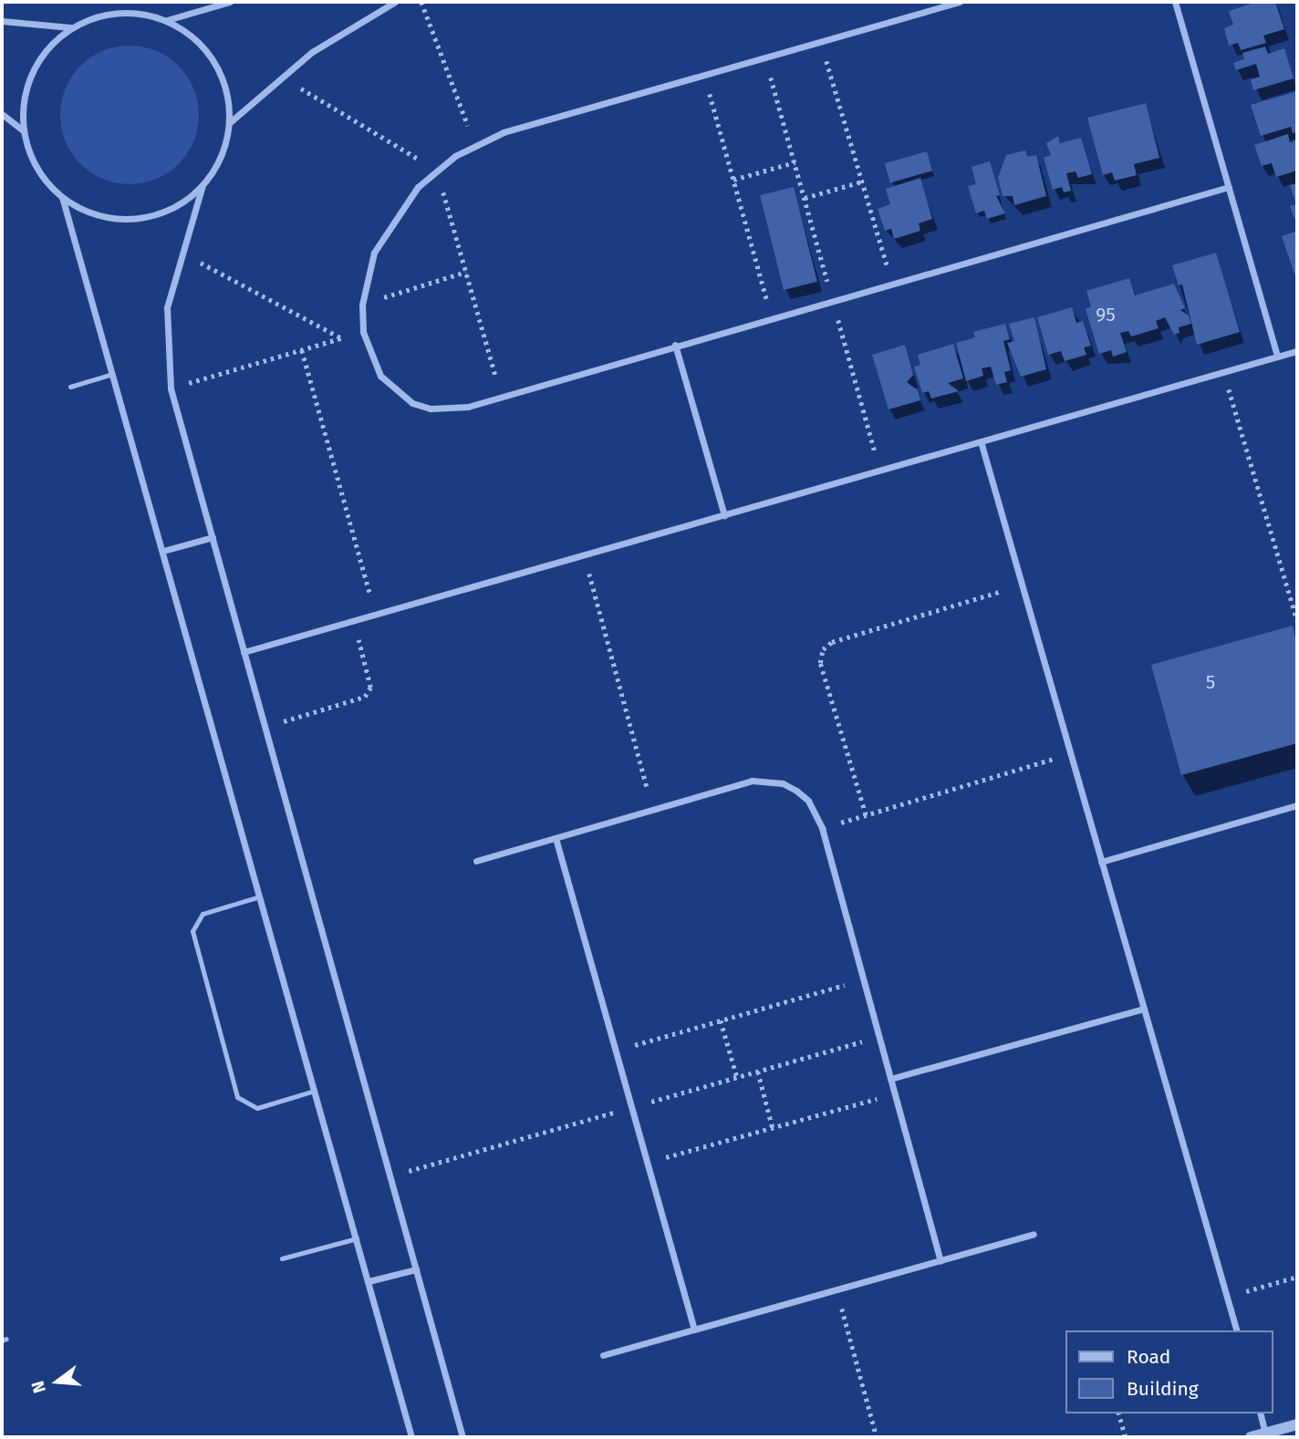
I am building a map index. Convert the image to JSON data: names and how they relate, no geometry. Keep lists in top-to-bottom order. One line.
{"house_numbers":["95","5"],"legend":["Road","Building"],"north":"left"}
